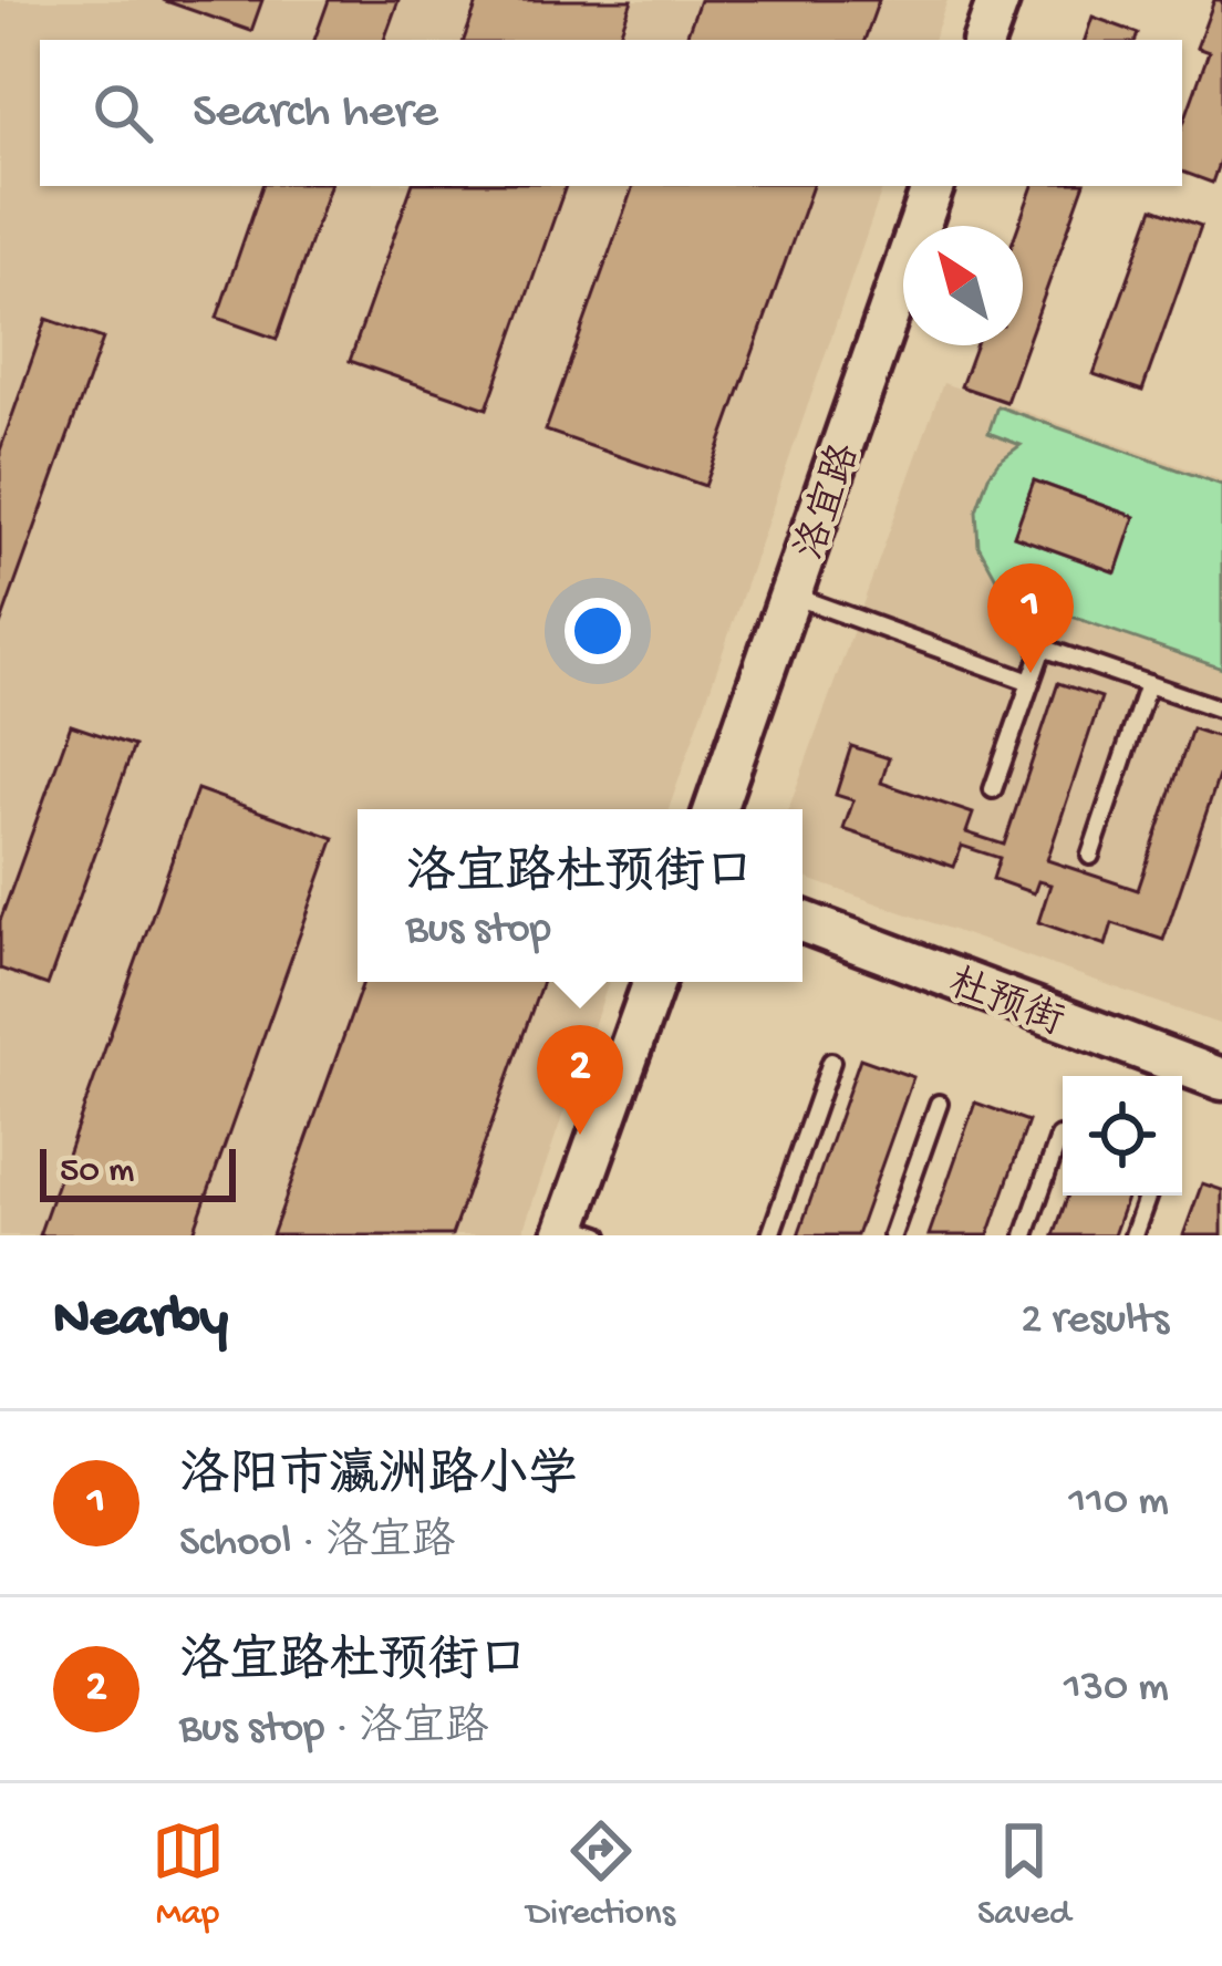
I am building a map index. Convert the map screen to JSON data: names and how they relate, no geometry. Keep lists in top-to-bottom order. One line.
{"streets":{"street":["洛宜路","杜预街"]},"scale_bar":"50 m","north":"top left","page":{"search":"Search here","pins":["1","2"],"popup":["洛宜路杜预街口","Bus stop"],"scale":"50 m","heading":["Nearby","2 results"],"list":[{"mark":"1","name":"洛阳市瀛洲路小学","note":"School · 洛宜路","value":"110 m"},{"mark":"2","name":"洛宜路杜预街口","note":"Bus stop · 洛宜路","value":"130 m"}],"nav":["Map","Directions","Saved"]}}
